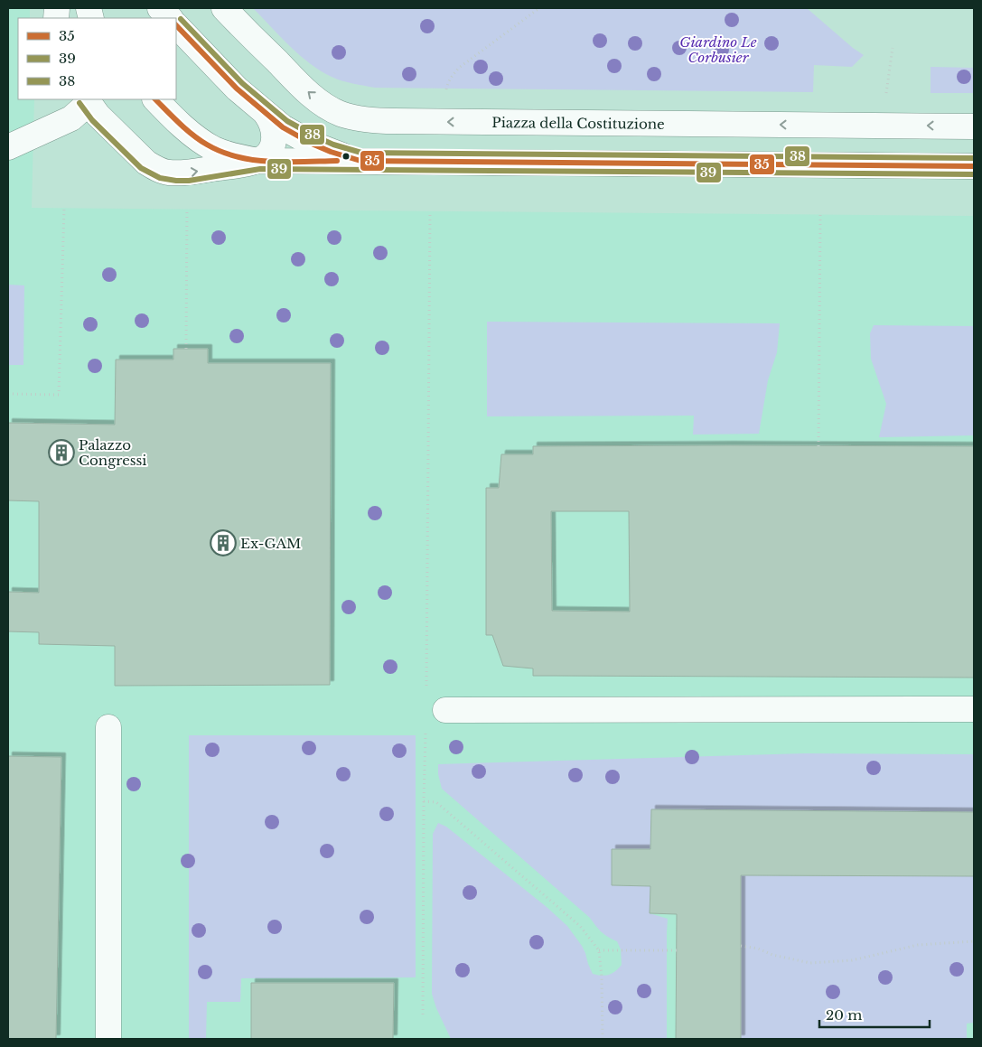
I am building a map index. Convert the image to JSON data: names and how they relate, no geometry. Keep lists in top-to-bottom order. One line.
{"streets":{"street":["Piazza della Costituzione"]},"parks":["Giardino Le Corbusier"],"places":{"building":["Palazzo Congressi","Ex-GAM"]},"lines":["transit line 38","transit line 35","transit line 39"],"legend":["35","39","38"],"scale_bar":"20 m"}
